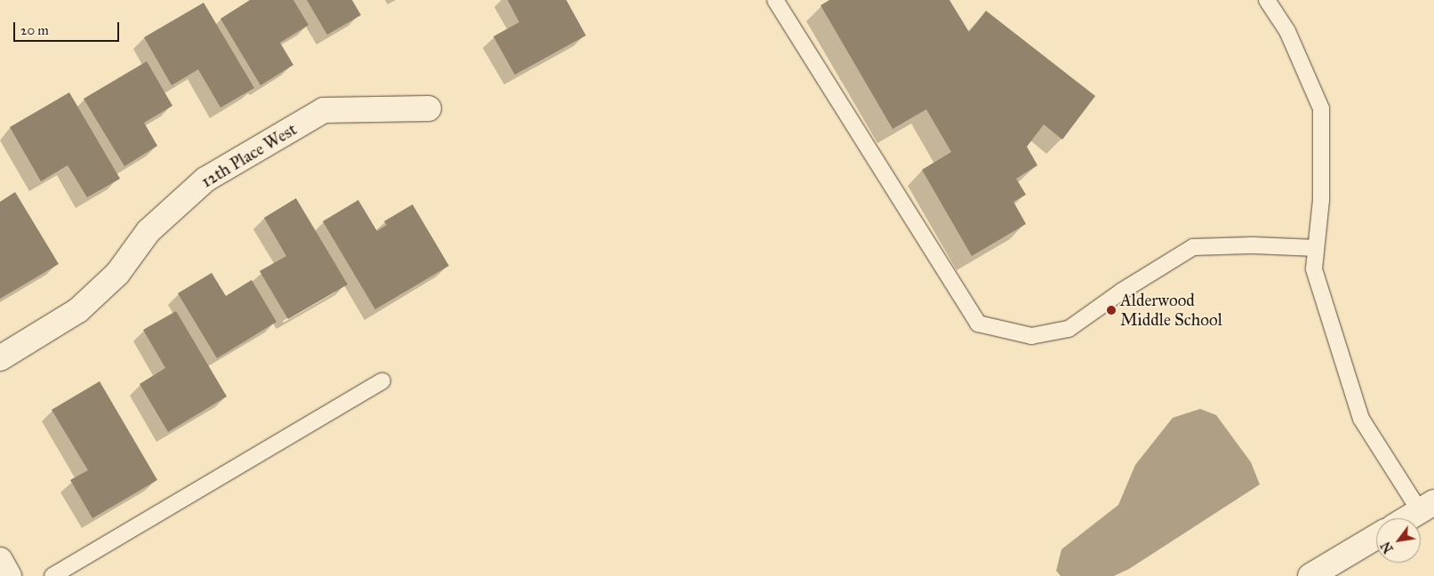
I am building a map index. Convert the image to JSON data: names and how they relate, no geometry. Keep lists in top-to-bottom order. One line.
{"streets":{"street":["12th Place West"]},"places":["Alderwood Middle School"],"scale_bar":"20 m","north":"bottom left"}
